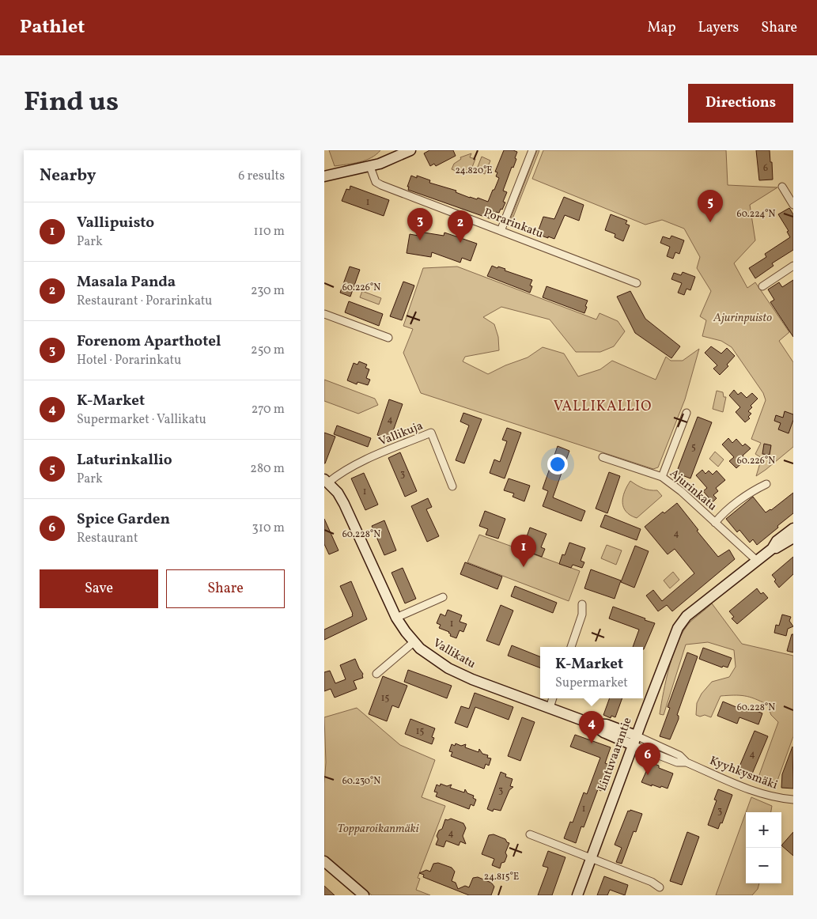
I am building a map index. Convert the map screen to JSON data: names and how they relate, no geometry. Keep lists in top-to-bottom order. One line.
{"streets":{"main road":["Vallikatu","Lintuvaarantie"],"street":["Porarinkatu","Vallikuja","Ajurinkatu","Kyyhkysmäki"]},"crossings":[["Vallikuja","Vallikatu"],["Ajurinkatu","Lintuvaarantie"],["Vallikatu","Lintuvaarantie"],["Vallikatu","Kyyhkysmäki"],["Lintuvaarantie","Kyyhkysmäki"]],"districts":["VALLIKALLIO"],"parks":["Ajurinpuisto","Topparoikanmäki"],"house_numbers":["6","1","4","5","3","1","4","1","15","15","4","3","1","3","4"],"page":{"header":"Pathlet","nav":["Map","Layers","Share"],"title":"Find us","buttons":["Directions",["Save","Share"]],"heading":["Nearby","6 results"],"pins":["5","3","2","1","4","6"],"list":[{"mark":"1","name":"Vallipuisto","note":"Park","value":"110 m"},{"mark":"2","name":"Masala Panda","note":"Restaurant · Porarinkatu","value":"230 m"},{"mark":"3","name":"Forenom Aparthotel","note":"Hotel · Porarinkatu","value":"250 m"},{"mark":"4","name":"K-Market","note":"Supermarket · Vallikatu","value":"270 m"},{"mark":"5","name":"Laturinkallio","note":"Park","value":"280 m"},{"mark":"6","name":"Spice Garden","note":"Restaurant","value":"310 m"}],"popup":["K-Market","Supermarket"],"map_buttons":["+","−"]},"coordinates":["24.820°E","60.224°N","60.226°N","60.228°N","60.230°N","24.815°E"]}
